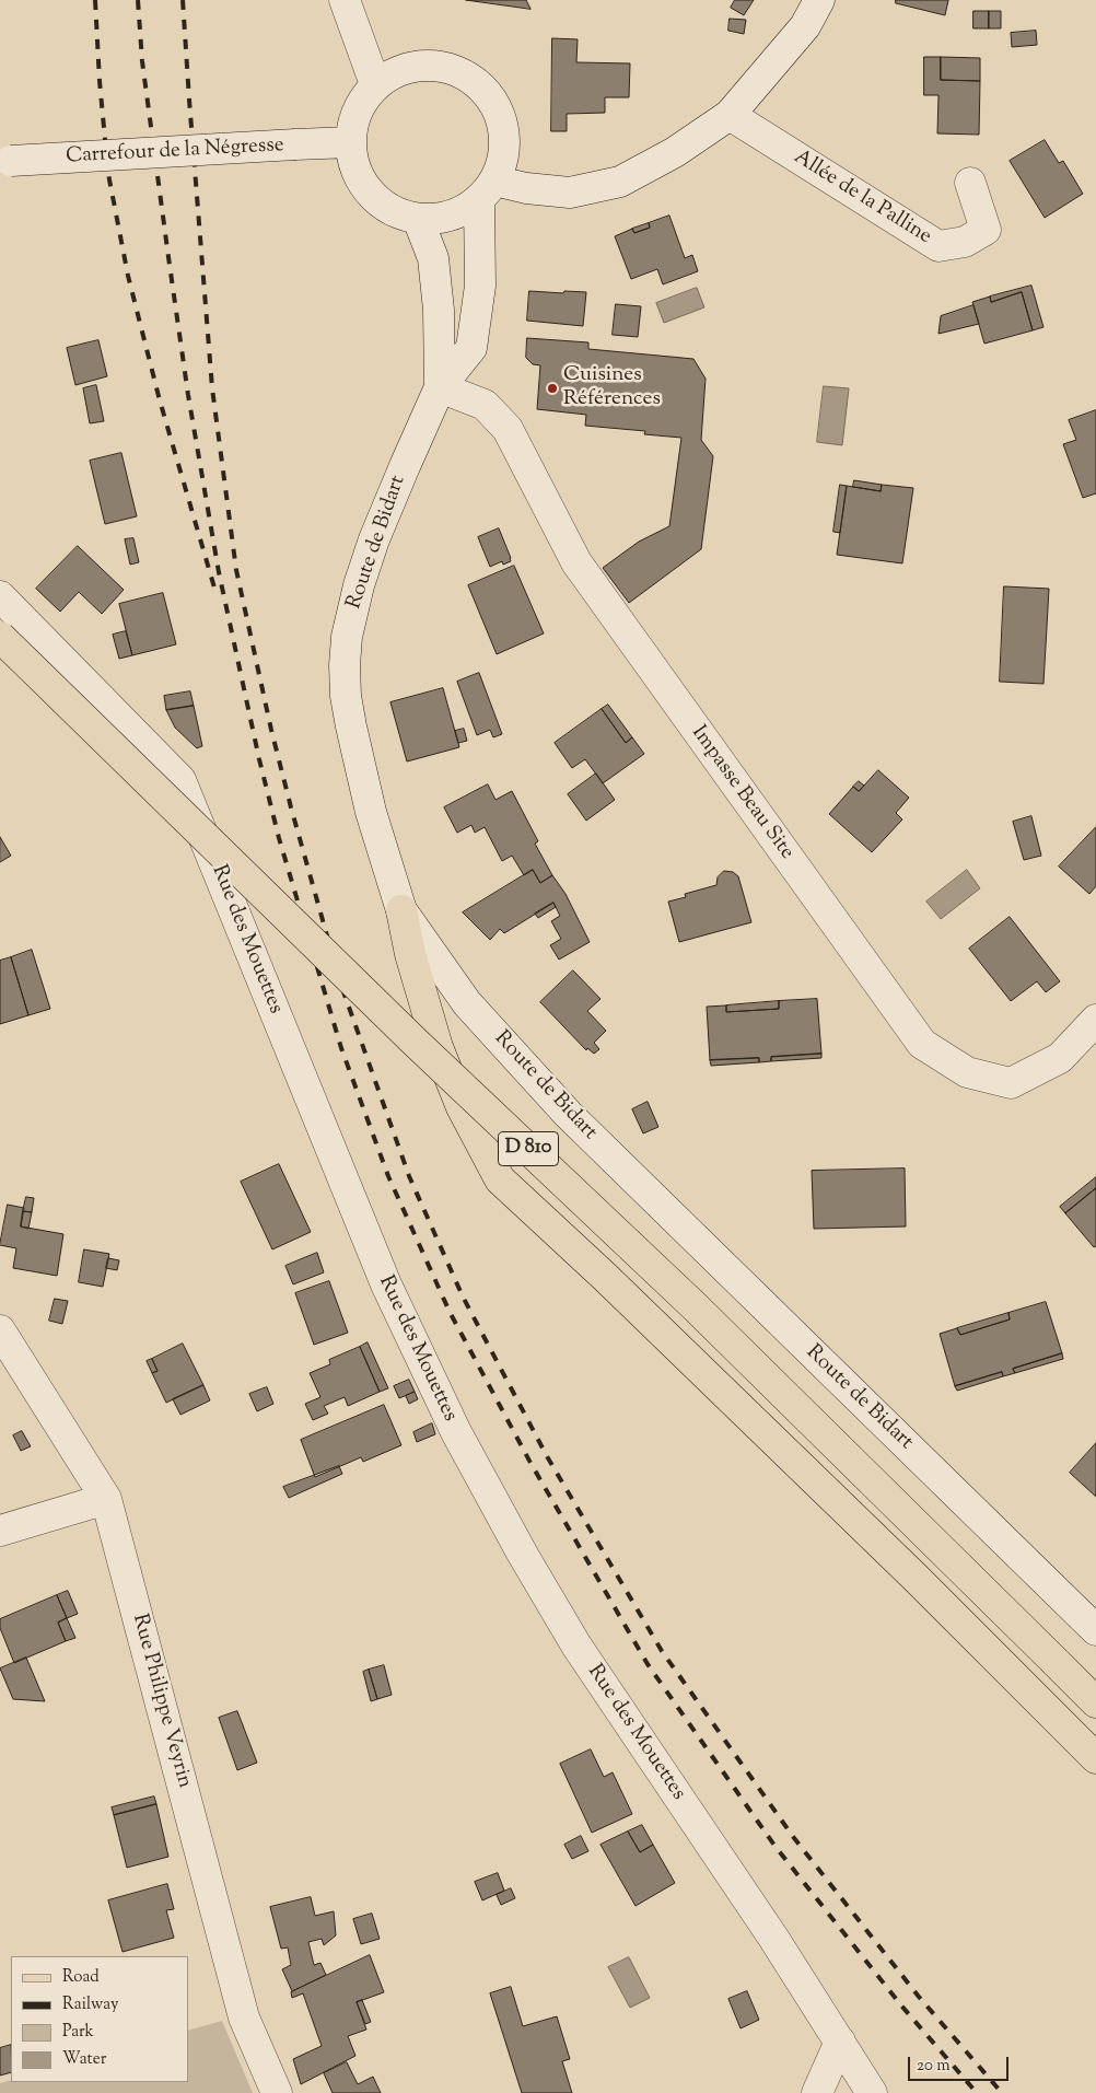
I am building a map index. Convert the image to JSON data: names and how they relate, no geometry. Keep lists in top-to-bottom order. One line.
{"streets":{"main road":["D 810"],"street":["Carrefour de la Négresse","Allée de la Palline","Route de Bidart","Impasse Beau Site","Rue des Mouettes","Rue Philippe Veyrin"]},"crossings":[["Carrefour de la Négresse","Route de Bidart"],["Route de Bidart","Impasse Beau Site"]],"places":["Cuisines Références"],"legend":["Road","Railway","Park","Water"],"scale_bar":"20 m"}
